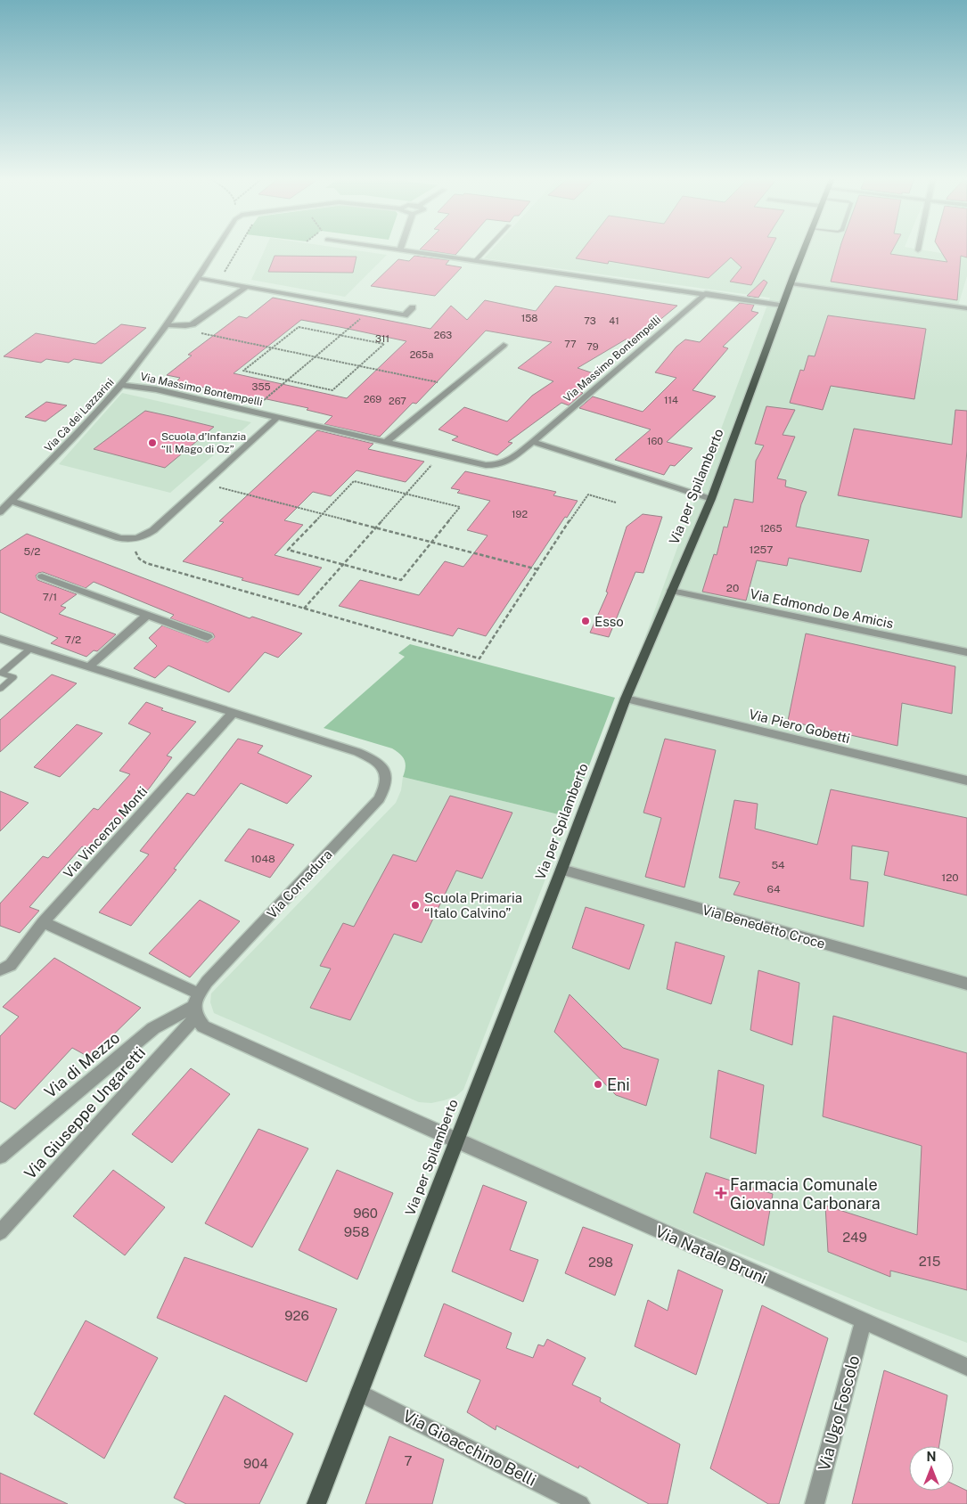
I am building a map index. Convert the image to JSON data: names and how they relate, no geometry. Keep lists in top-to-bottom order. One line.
{"streets":{"main road":["Via per Spilamberto"],"street":["Via Massimo Bontempelli","Via Cà dei Lazzarini","Via Edmondo De Amicis","Via Piero Gobetti","Via Vincenzo Monti","Via Cornadura","Via Benedetto Croce","Via di Mezzo","Via Giuseppe Ungaretti","Via Natale Bruni","Via Ugo Foscolo","Via Gioacchino Belli"]},"crossings":[["Via Massimo Bontempelli","Via Cà dei Lazzarini"],["Via per Spilamberto","Via Edmondo De Amicis"],["Via per Spilamberto","Via Piero Gobetti"],["Via per Spilamberto","Via Benedetto Croce"],["Via per Spilamberto","Via Natale Bruni"],["Via per Spilamberto","Via Gioacchino Belli"],["Via Vincenzo Monti","Via Cornadura"],["Via Cornadura","Via di Mezzo"],["Via Cornadura","Via Giuseppe Ungaretti"],["Via di Mezzo","Via Giuseppe Ungaretti"],["Via Natale Bruni","Via Ugo Foscolo"]],"places":{"other":["Scuola d’Infanzia “Il Mago di Oz”","Esso","Scuola Primaria “Italo Calvino”","Eni"],"health":["Farmacia Comunale Giovanna Carbonara"]},"house_numbers":["158","73","41","263","311","77","79","265a","355","269","114","267","160","192","1265","1257","5/2","20","7/1","7/2","1048","54","120","64","960","958","249","215","298","926","7","904"],"north":"top"}
